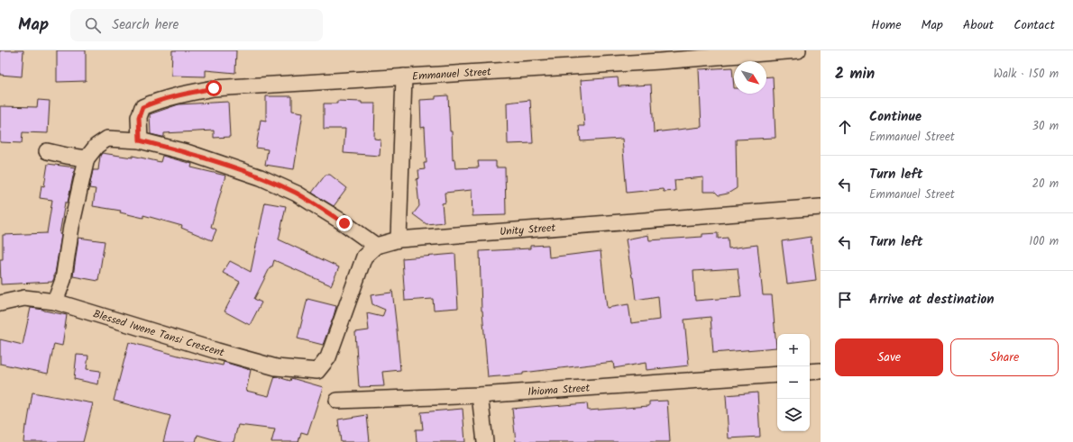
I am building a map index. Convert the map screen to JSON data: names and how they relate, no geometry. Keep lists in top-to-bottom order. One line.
{"streets":{"street":["Emmanuel Street","Unity Street","Blessed Iwene Tansi Crescent","Ihioma Street"]},"crossings":[["Unity Street","Blessed Iwene Tansi Crescent"]],"north":"bottom right","page":{"header":"Map","search":"Search here","nav":["Home","Map","About","Contact"],"heading":["2 min","Walk · 150 m"],"list":[["Continue","Emmanuel Street","30 m"],["Turn left","Emmanuel Street","20 m"],["Turn left","100 m"],"Arrive at destination"],"buttons":["Save","Share"],"map_buttons":["+","−"]}}
